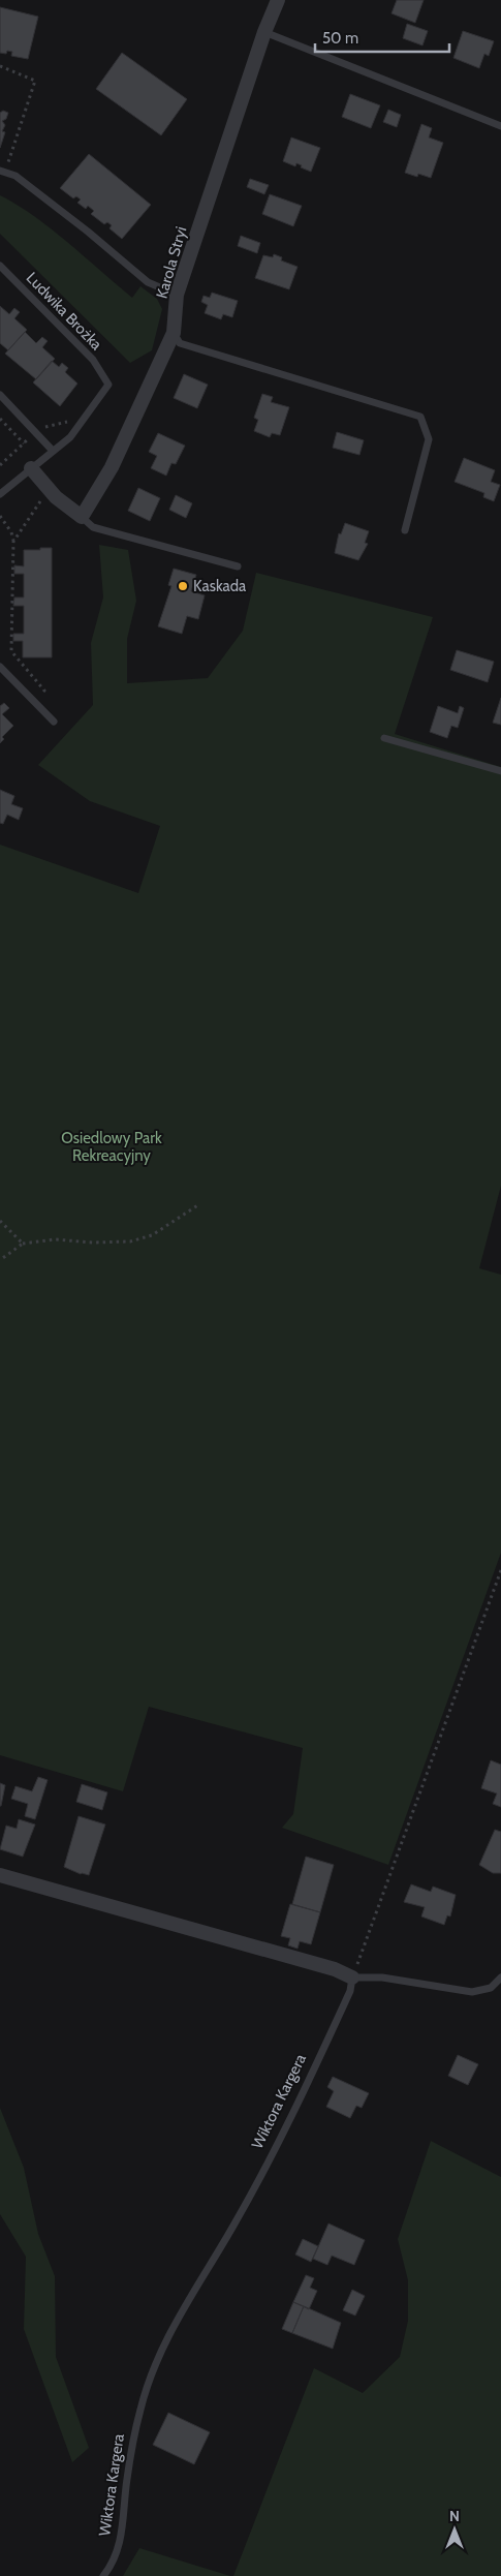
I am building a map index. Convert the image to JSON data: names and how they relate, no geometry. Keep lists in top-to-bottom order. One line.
{"streets":{"street":["Karola Stryi"],"lane":["Ludwika Brożka","Wiktora Kargera"]},"parks":["Osiedlowy Park Rekreacyjny"],"places":["Kaskada"],"scale_bar":"50 m","north":"top"}
